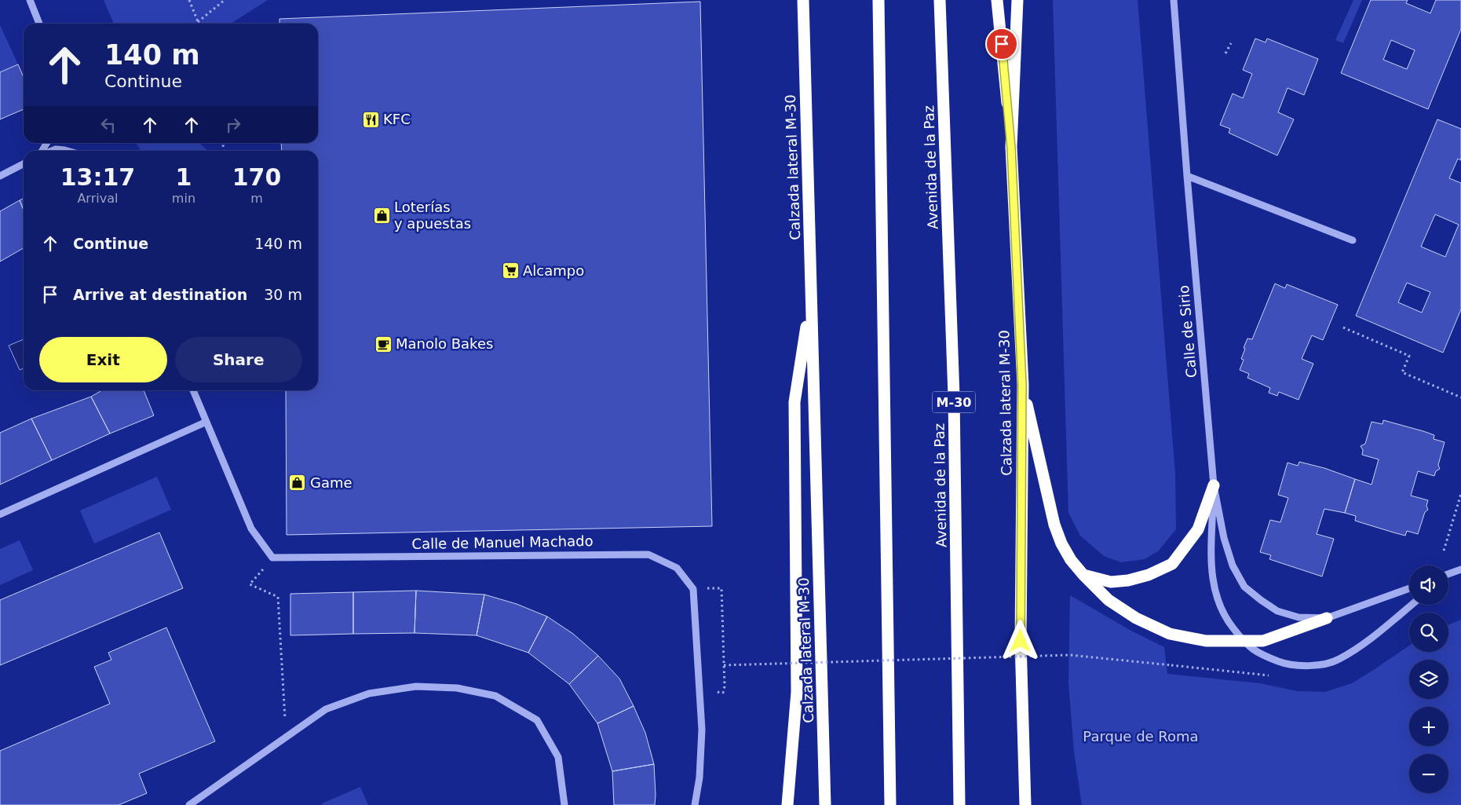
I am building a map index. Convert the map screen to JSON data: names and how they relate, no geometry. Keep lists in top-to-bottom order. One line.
{"streets":{"highway":["Calzada lateral M-30","Avenida de la Paz","M-30"],"street":["Calle de Sirio","Calle de Manuel Machado"]},"parks":["Parque de Roma"],"places":{"restaurant":["KFC"],"shop":["Loterías y apuestas","Game"],"supermarket":["Alcampo"],"cafe":["Manolo Bakes"]},"page":{"turn":["140 m","Continue"],"eta":["13:17","Arrival","1","min","170","m"],"list":[{"name":"Continue","value":"140 m"},{"name":"Arrive at destination","value":"30 m"}],"buttons":["Exit","Share"],"map_buttons":["+","−"]}}
